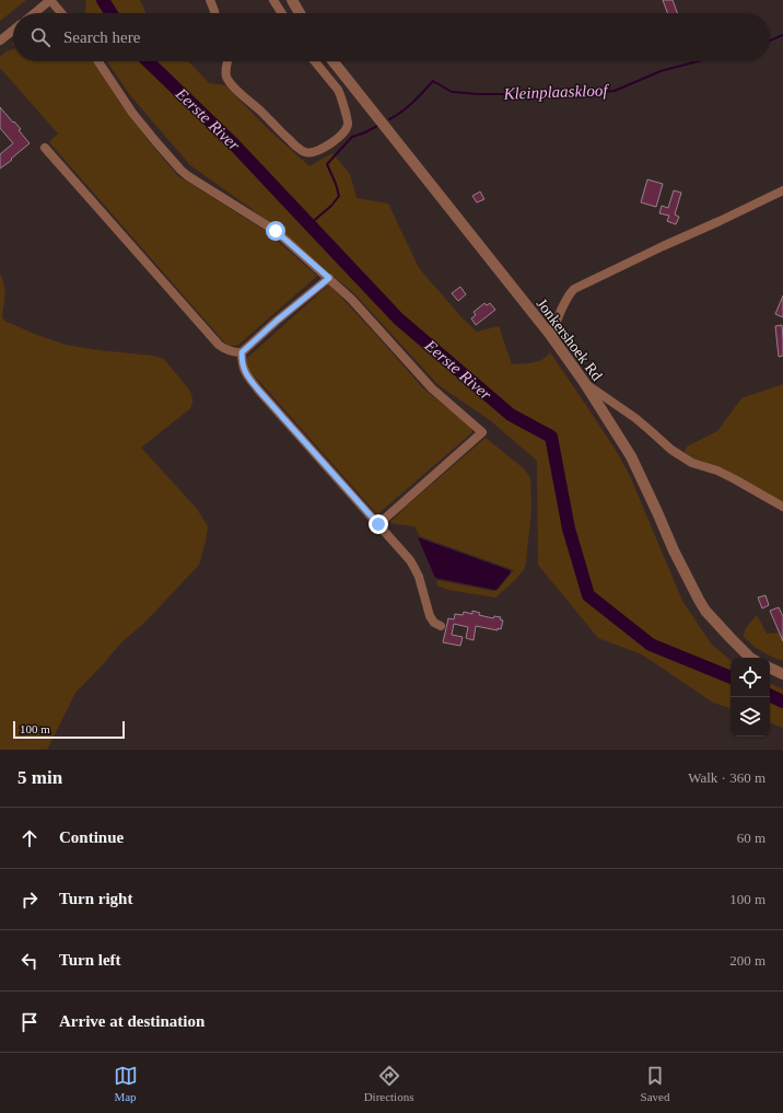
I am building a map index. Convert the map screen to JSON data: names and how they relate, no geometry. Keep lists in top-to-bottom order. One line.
{"streets":{"street":["Jonkershoek Rd"]},"water":["Kleinplaaskloof","Eerste River"],"scale_bar":"100 m","page":{"search":"Search here","scale":"100 m","heading":["5 min","Walk · 360 m"],"list":[["Continue","60 m"],["Turn right","100 m"],["Turn left","200 m"],"Arrive at destination"],"nav":["Map","Directions","Saved"]}}
